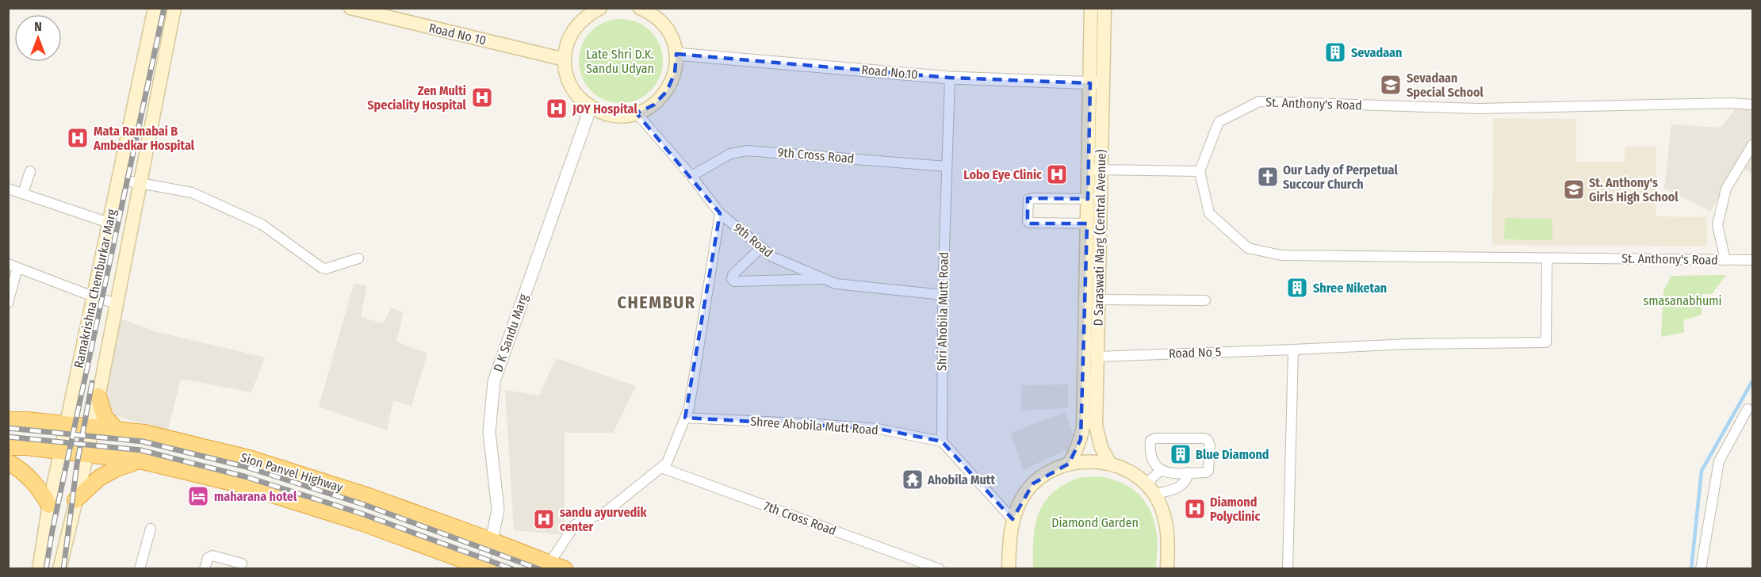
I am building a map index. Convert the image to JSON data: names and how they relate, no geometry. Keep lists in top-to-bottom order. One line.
{"streets":{"highway":["Sion Panvel Highway"],"main road":["Road No 10","D Saraswati Marg (Central Avenue)","Ramakrishna Chemburkar Marg"],"street":["Road No.10","St. Anthony's Road","9th Cross Road","9th Road","Shri Ahobila Mutt Road","D K Sandu Marg","Road No 5","Shree Ahobila Mutt Road","7th Cross Road"]},"crossings":[["Road No.10","D Saraswati Marg (Central Avenue)"],["Road No.10","Shri Ahobila Mutt Road"],["St. Anthony's Road","Road No 5"],["9th Cross Road","9th Road"],["9th Cross Road","Shri Ahobila Mutt Road"],["D Saraswati Marg (Central Avenue)","Road No 5"],["9th Road","Shri Ahobila Mutt Road"],["Ramakrishna Chemburkar Marg","Sion Panvel Highway"],["Shri Ahobila Mutt Road","Shree Ahobila Mutt Road"],["D K Sandu Marg","Sion Panvel Highway"]],"districts":["CHEMBUR"],"parks":["Late Shri D.K. Sandu Udyan","smasanabhumi","Diamond Garden"],"places":{"building":["Sevadaan","Shree Niketan","Blue Diamond"],"school or university":["Sevadaan Special School","St. Anthony's Girls High School"],"hospital":["Zen Multi Speciality Hospital","JOY Hospital","Mata Ramabai B Ambedkar Hospital","Lobo Eye Clinic","Diamond Polyclinic","sandu ayurvedik center"],"church":["Our Lady of Perpetual Succour Church"],"temple":["Ahobila Mutt"],"hotel":["maharana hotel"]},"north":"top"}
